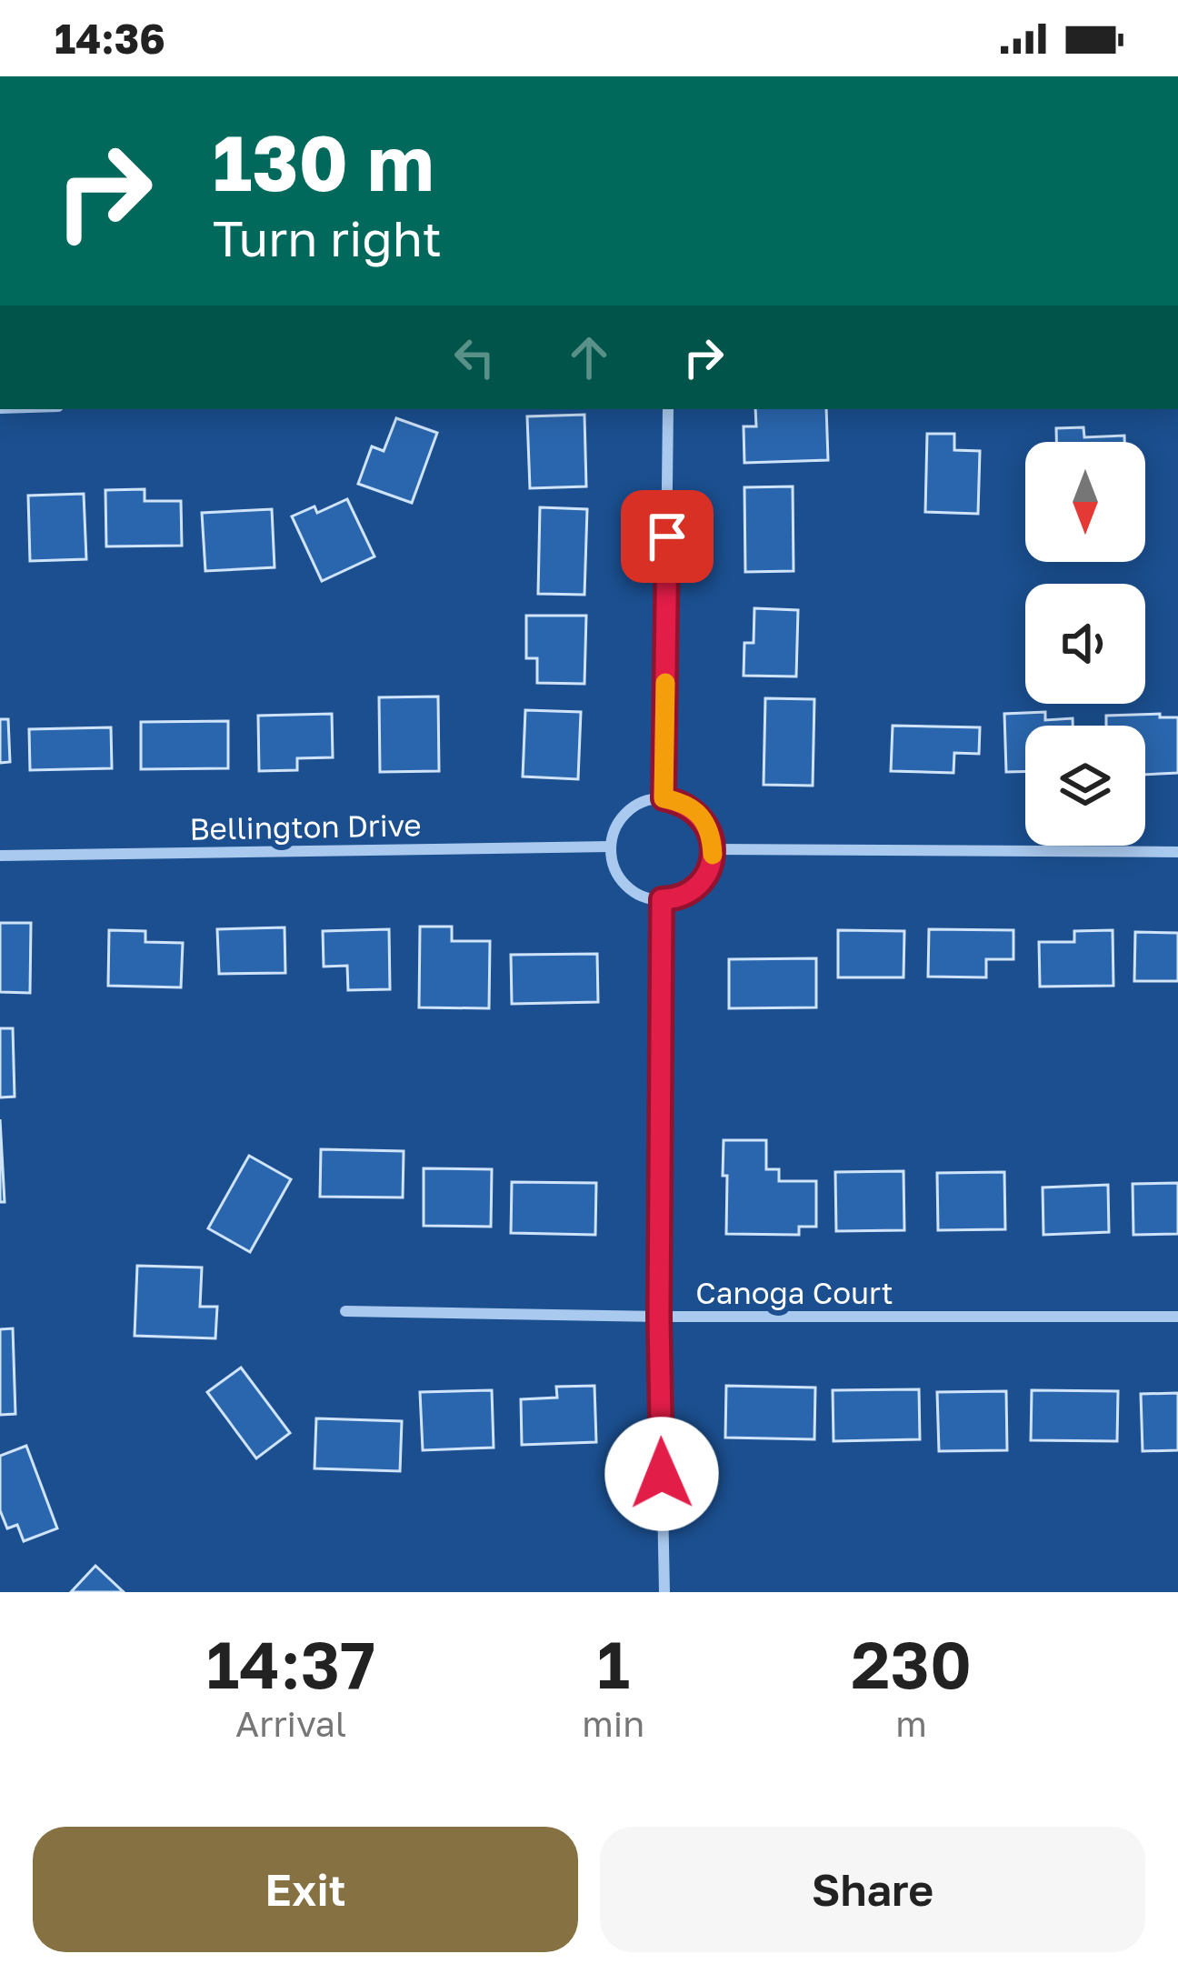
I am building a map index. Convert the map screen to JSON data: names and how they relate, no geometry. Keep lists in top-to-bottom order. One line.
{"streets":{"street":["Bellington Drive","Canoga Court"]},"north":"bottom","page":{"status":"14:36","turn":["130 m","Turn right"],"eta":["14:37","Arrival","1","min","230","m"],"buttons":["Exit","Share"]}}
